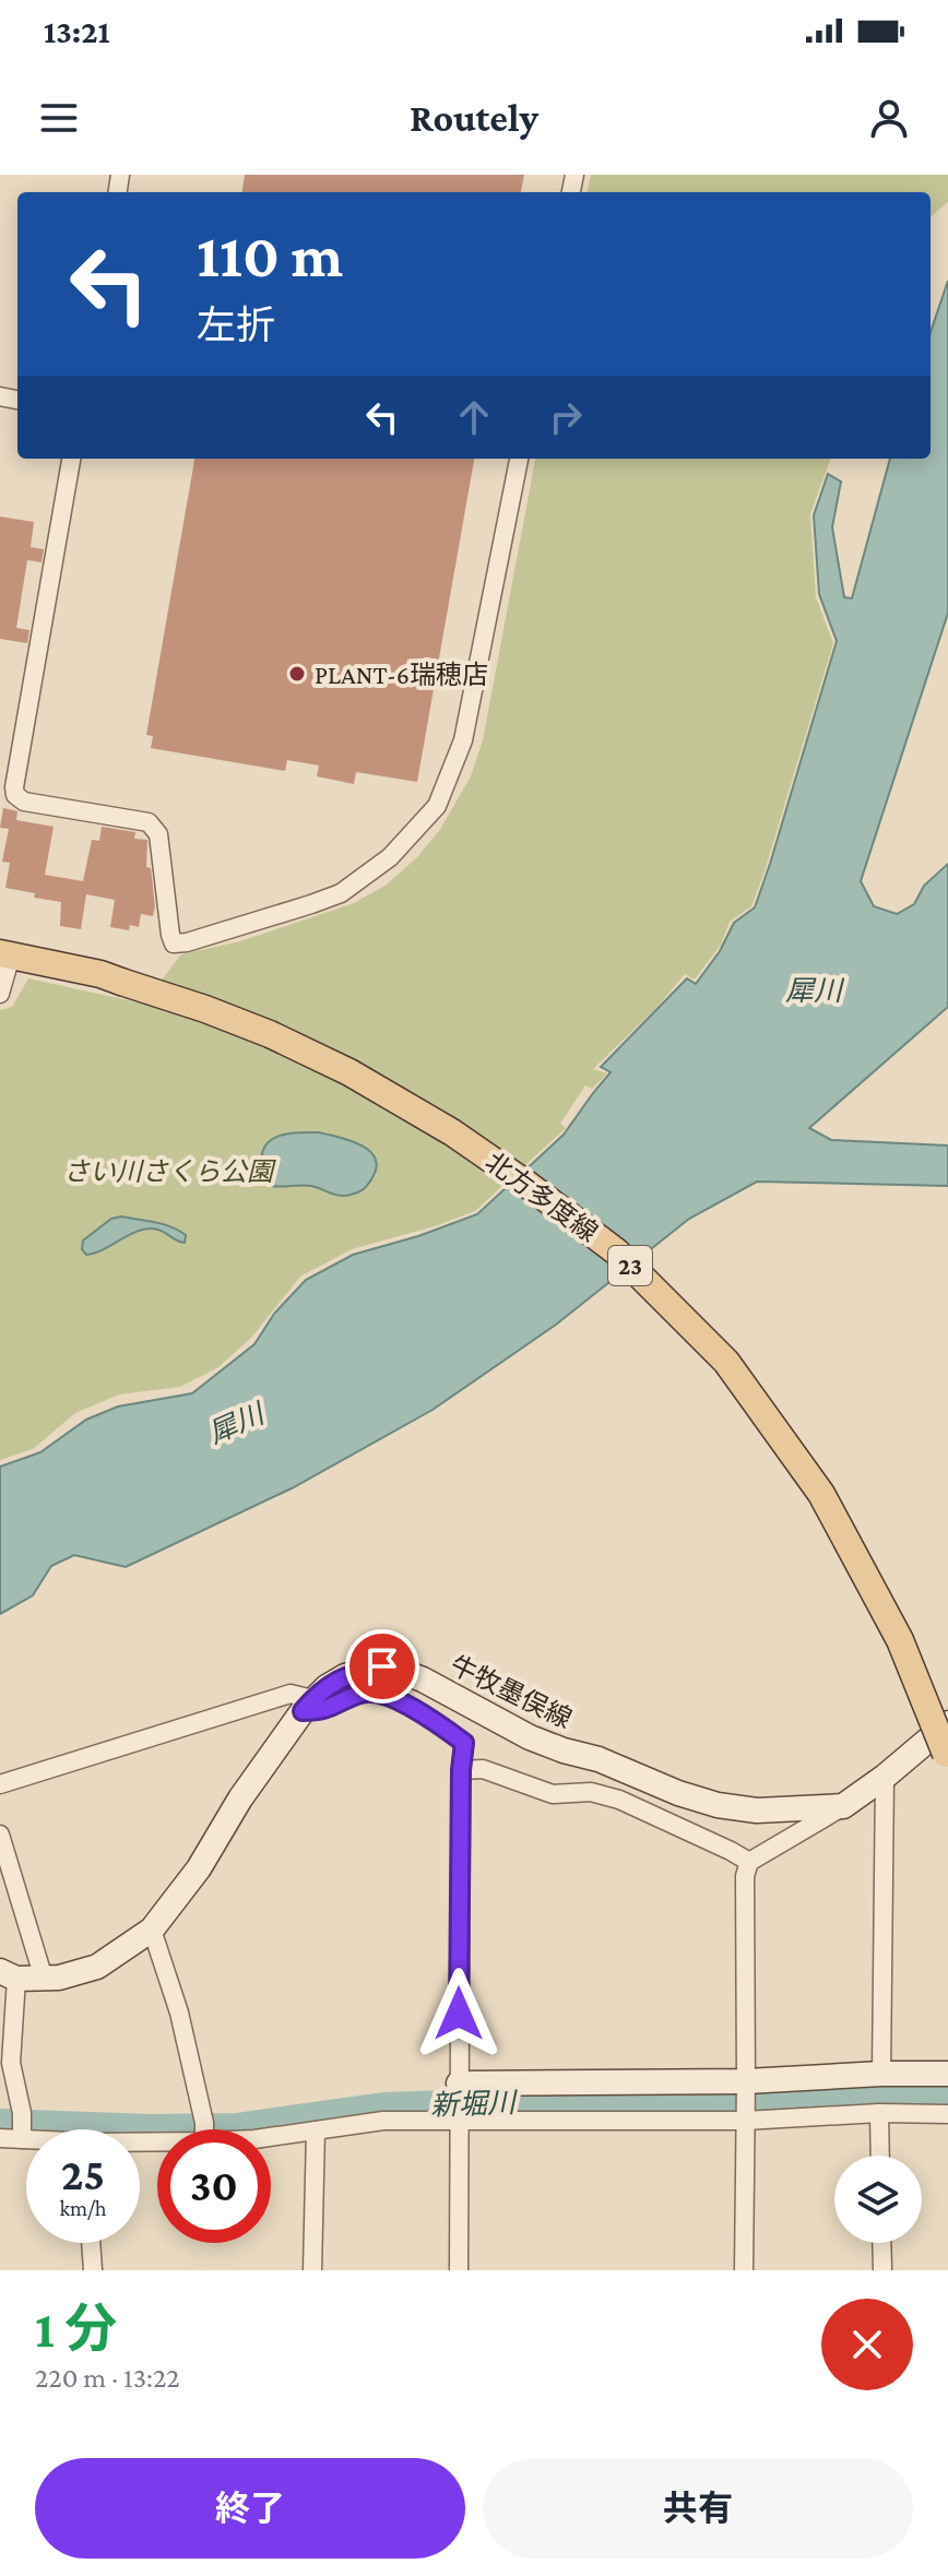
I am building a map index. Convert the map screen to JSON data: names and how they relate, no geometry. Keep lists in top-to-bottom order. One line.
{"streets":{"main road":["北方多度線","23","牛牧墨俣線"]},"water":["犀川","新堀川"],"parks":["さい川さくら公園"],"places":["PLANT-6瑞穂店"],"page":{"status":"13:21","header":"Routely","turn":["110 m","左折"],"speed":"25 km/h","limit":"30","heading":["1 分","220 m · 13:22"],"buttons":["終了","共有"]}}
